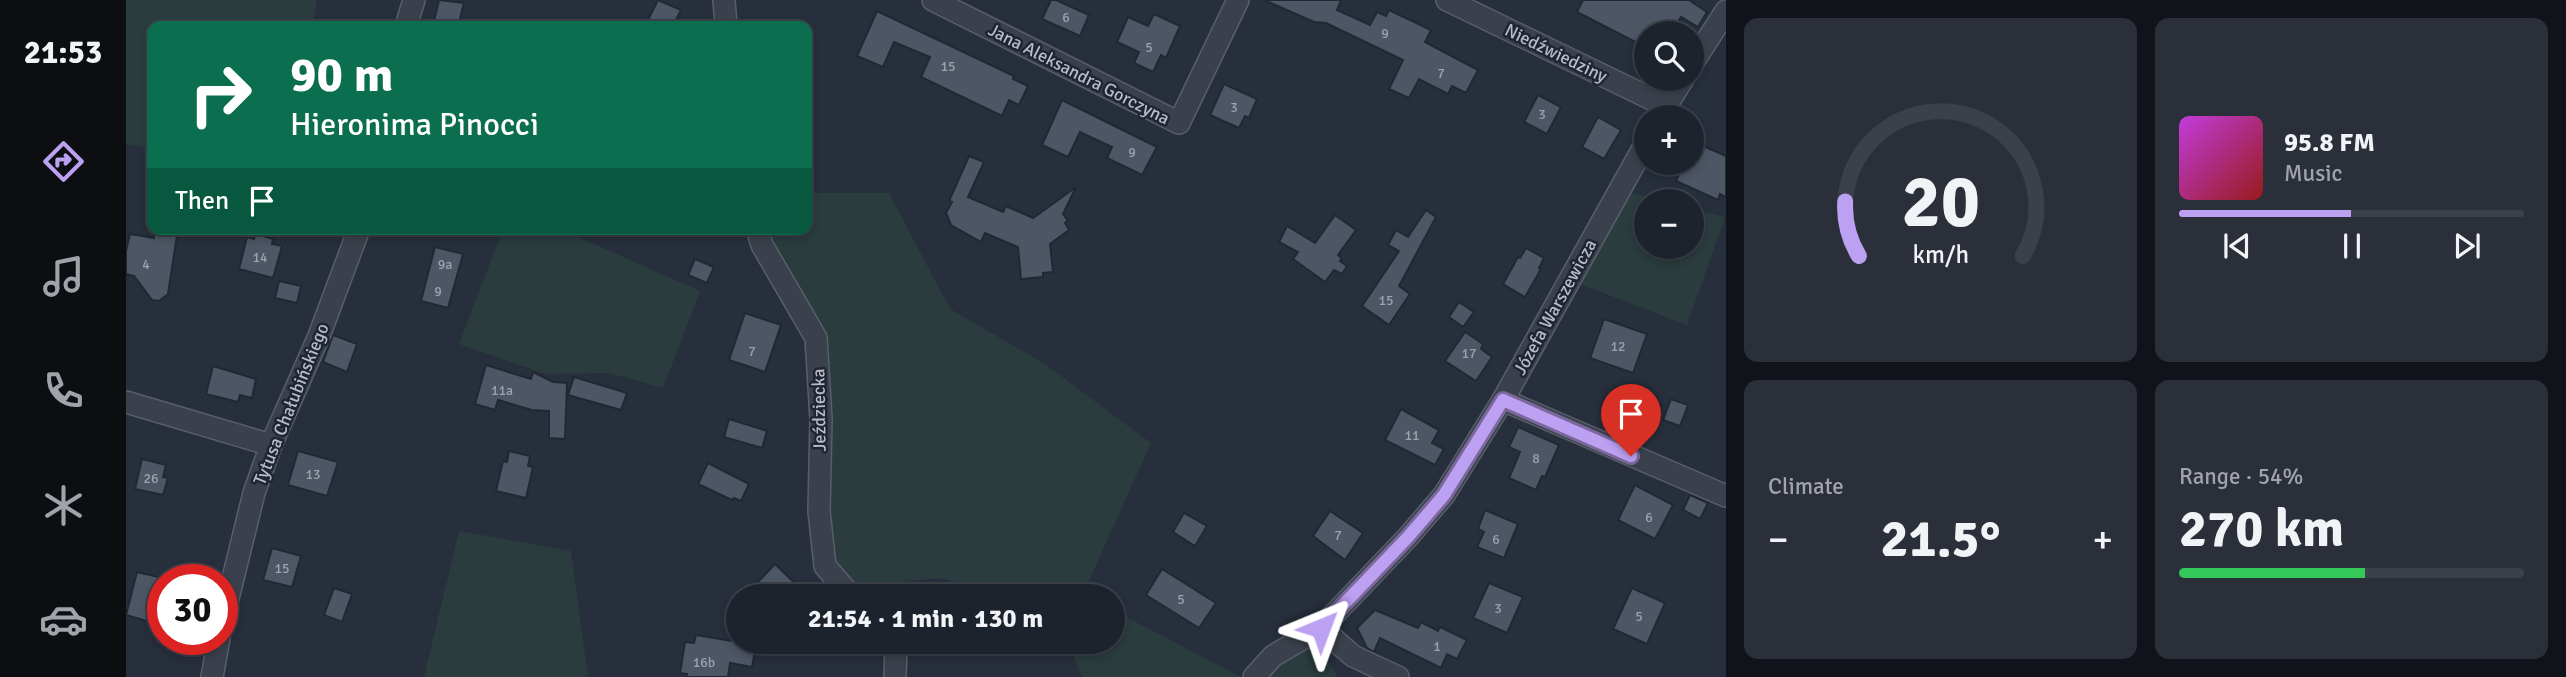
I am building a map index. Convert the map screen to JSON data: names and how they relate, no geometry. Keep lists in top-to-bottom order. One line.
{"streets":{"street":["Niedźwiedziny","Jana Aleksandra Gorczyna","Józefa Warszewicza","Tytusa Chałubińskiego","Jeździecka"]},"house_numbers":["6","9","5","15","7","3","3","9","14","4","9a","9","15","12","7","17","11a","11","8","13","26","6","7","6","15","5","3","5","1","16b"],"page":{"tabs":"21:53","map_buttons":["+","−"],"turn":["90 m","Hieronima Pinocci"],"song":["95.8 FM","Music"],"then":"Then","tile":["Climate",["Range · 54%","270 km"]],"heat":["−","21.5°","+"],"limit":"30","trip":"21:54 · 1 min · 130 m","gauge":["20","km/h"]}}
